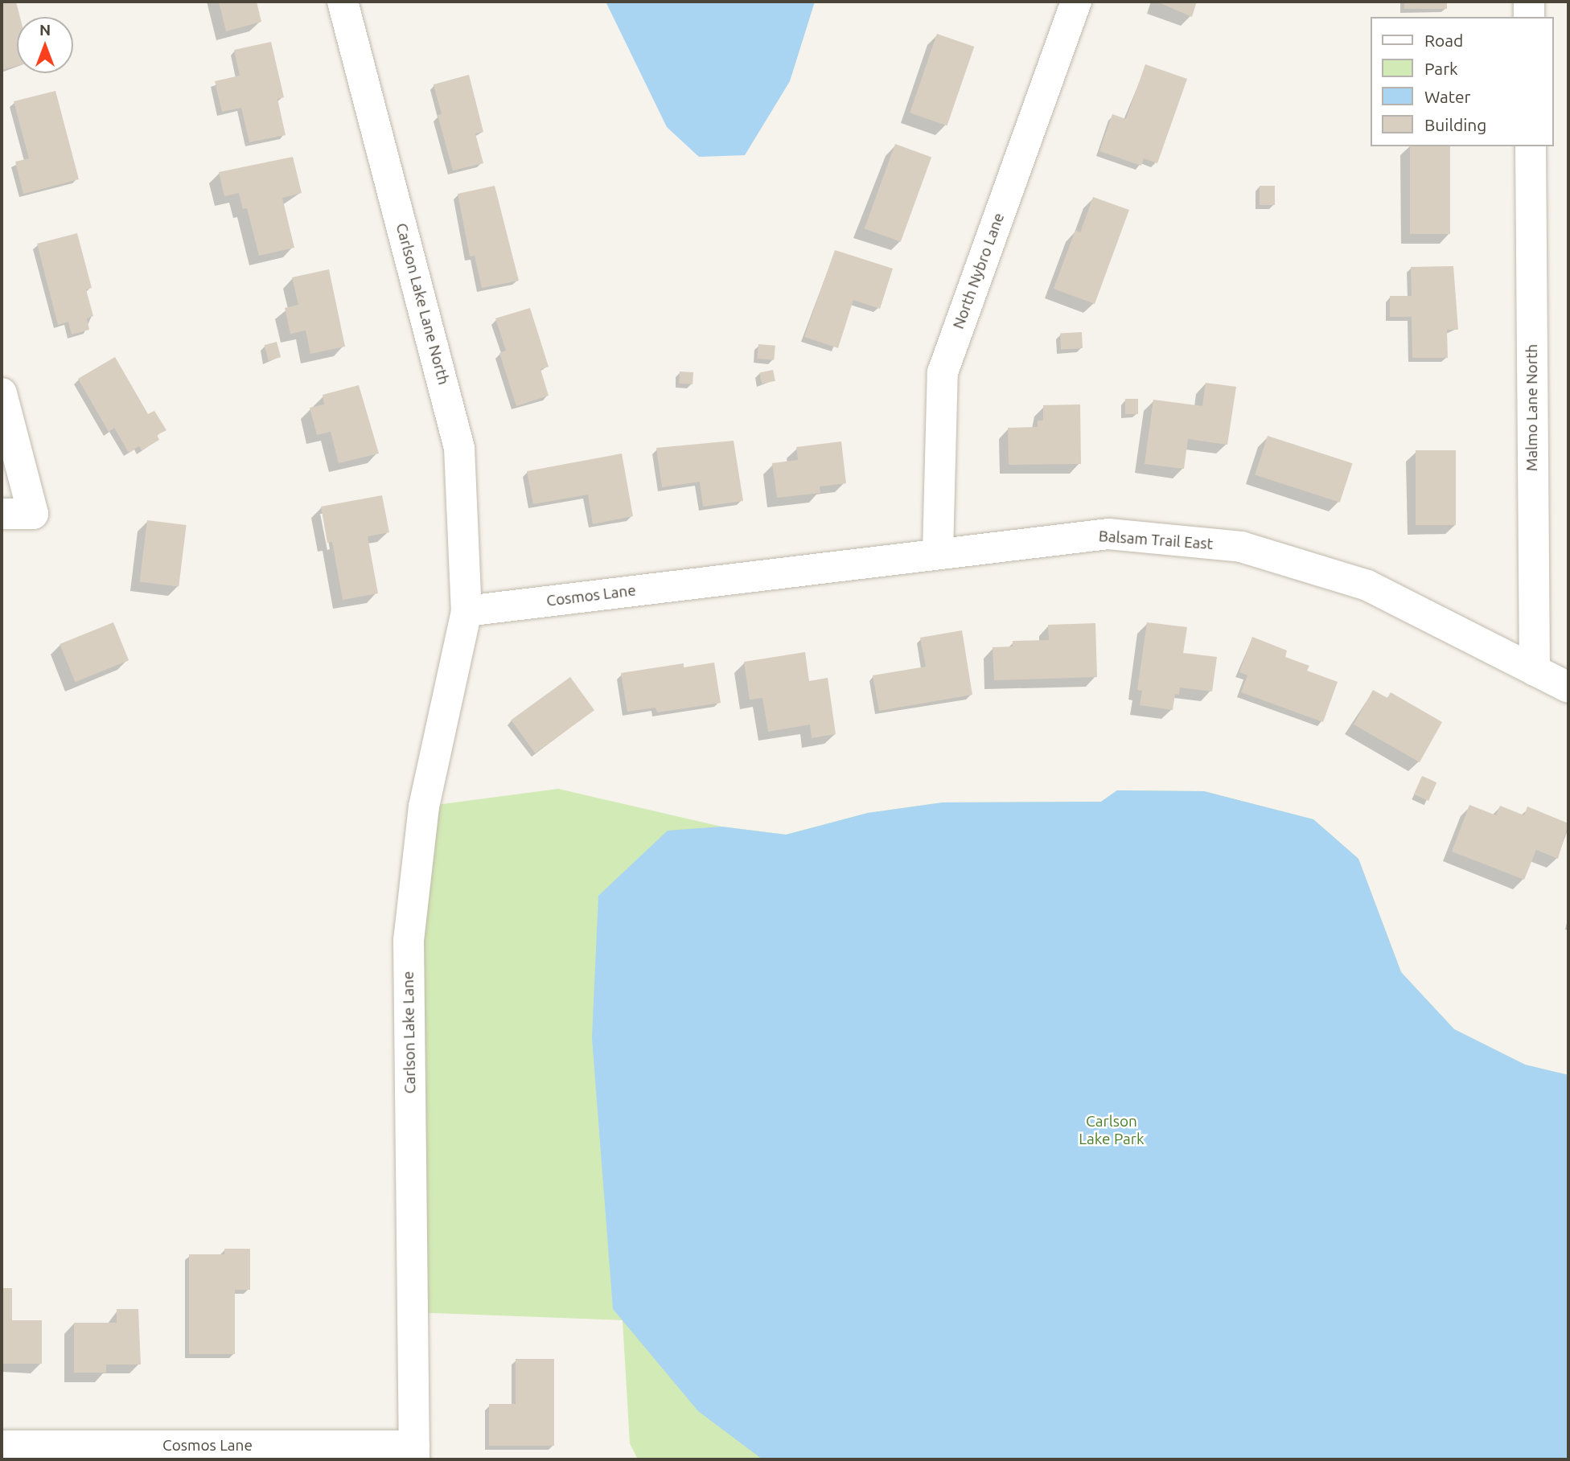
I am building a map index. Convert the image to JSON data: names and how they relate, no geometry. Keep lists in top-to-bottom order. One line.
{"streets":{"street":["North Nybro Lane","Carlson Lake Lane North","Malmo Lane North","Balsam Trail East","Cosmos Lane","Carlson Lake Lane"]},"crossings":[["North Nybro Lane","Balsam Trail East"],["Carlson Lake Lane North","Cosmos Lane"],["Carlson Lake Lane North","Carlson Lake Lane"],["Malmo Lane North","Balsam Trail East"],["Balsam Trail East","Cosmos Lane"],["Cosmos Lane","Carlson Lake Lane"]],"parks":["Carlson Lake Park"],"legend":["Road","Park","Water","Building"],"north":"top"}
